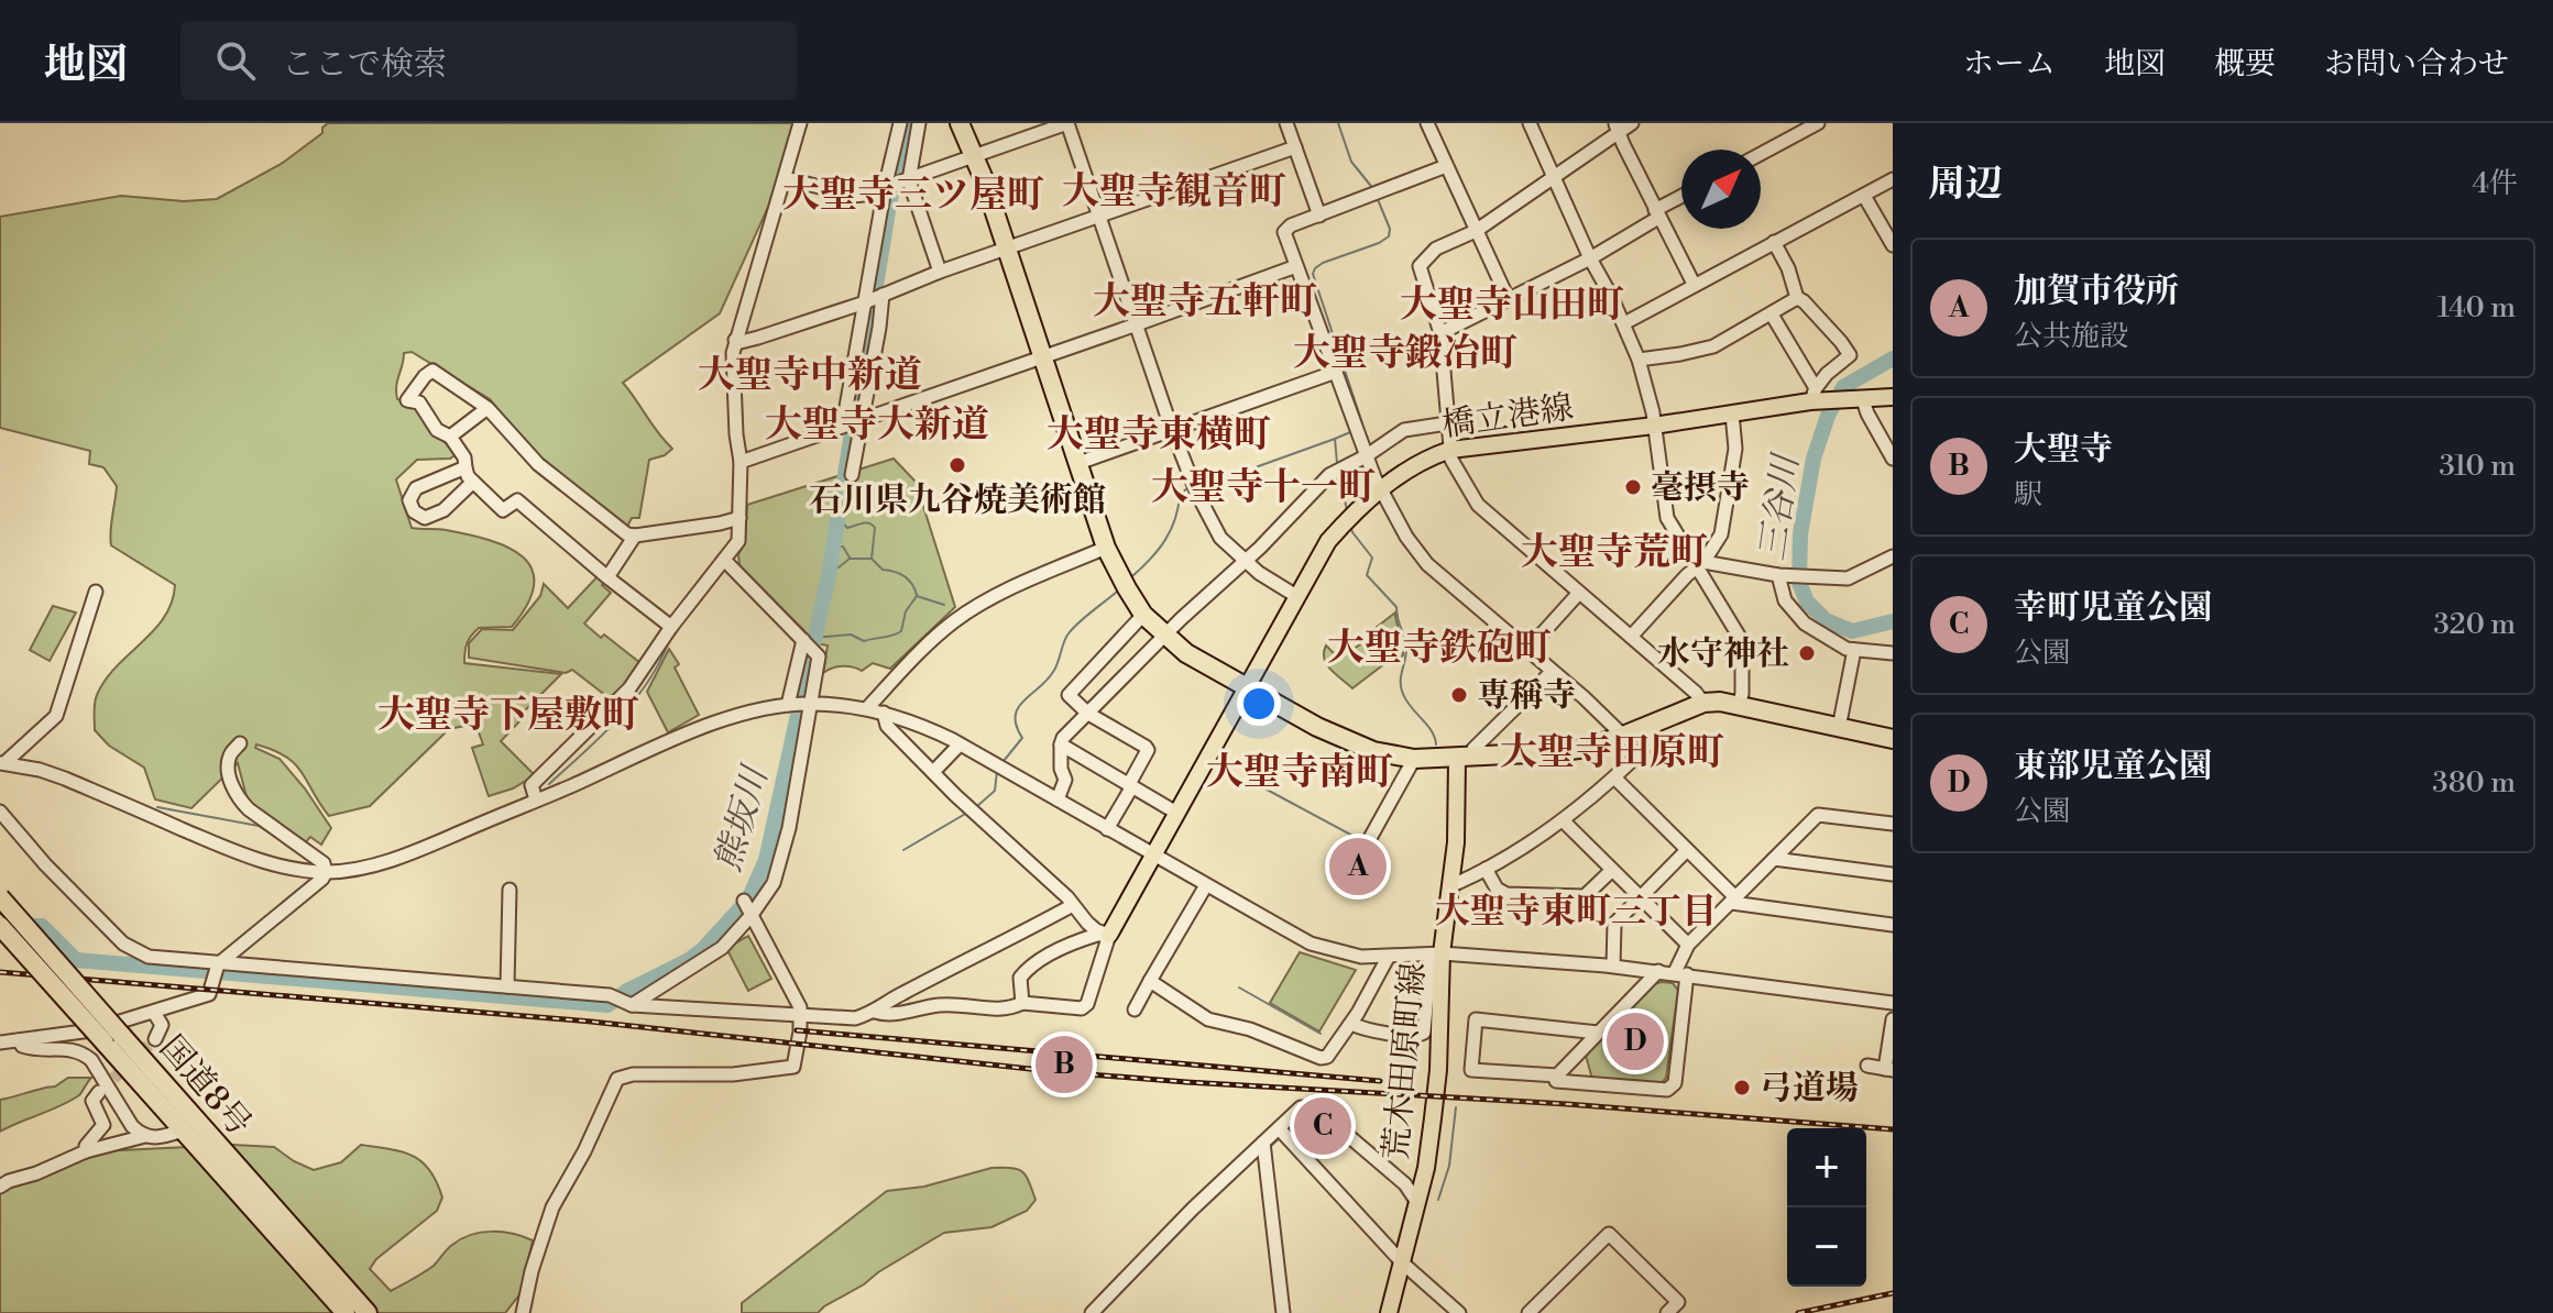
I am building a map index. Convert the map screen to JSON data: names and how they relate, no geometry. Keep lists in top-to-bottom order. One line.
{"streets":{"highway":["国道8号"],"main road":["橋立港線","荒木田原町線"]},"districts":["大聖寺観音町","大聖寺三ツ屋町","大聖寺五軒町","大聖寺山田町","大聖寺鍛冶町","大聖寺中新道","大聖寺大新道","大聖寺東横町","大聖寺十一町","大聖寺荒町","大聖寺鉄砲町","大聖寺下屋敷町","大聖寺田原町","大聖寺南町","大聖寺東町三丁目"],"water":["三谷川","熊坂川"],"places":["石川県九谷焼美術館","毫摂寺","水守神社","専稱寺","弓道場"],"north":"top right","page":{"header":"地図","search":"ここで検索","nav":["ホーム","地図","概要","お問い合わせ"],"heading":["周辺","4件"],"list":[{"mark":"A","name":"加賀市役所","note":"公共施設","value":"140 m"},{"mark":"B","name":"大聖寺","note":"駅","value":"310 m"},{"mark":"C","name":"幸町児童公園","note":"公園","value":"320 m"},{"mark":"D","name":"東部児童公園","note":"公園","value":"380 m"}],"pins":["A","D","B","C"],"map_buttons":["+","−"]}}
